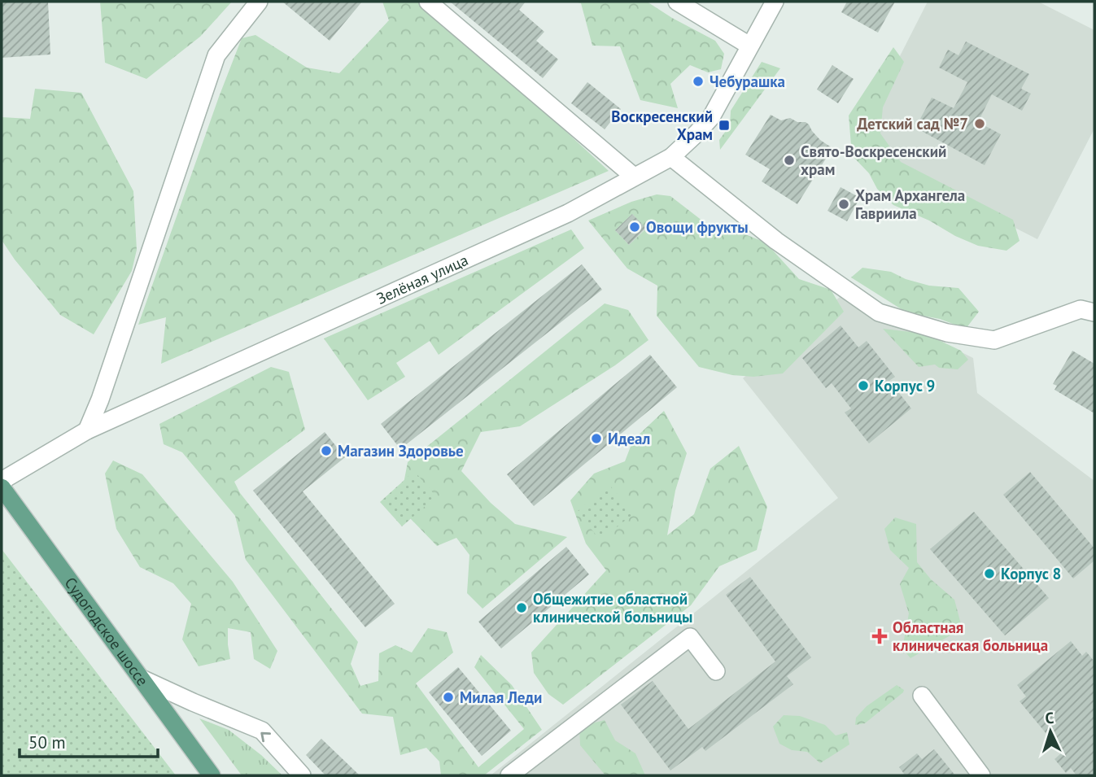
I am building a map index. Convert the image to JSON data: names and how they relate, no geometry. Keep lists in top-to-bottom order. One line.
{"streets":{"main road":["Судогодское шоссе"],"street":["Зелёная улица"]},"places":{"other":["Чебурашка","Детский сад №7","Свято-Воскресенский храм","Храм Архангела Гавриила","Овощи фрукты","Корпус 9","Идеал","Магазин Здоровье","Корпус 8","Общежитие областной клинической больницы","Милая Леди"],"transit":["Воскресенский Храм"],"health":["Областная клиническая больница"]},"scale_bar":"50 m","north":"top"}
